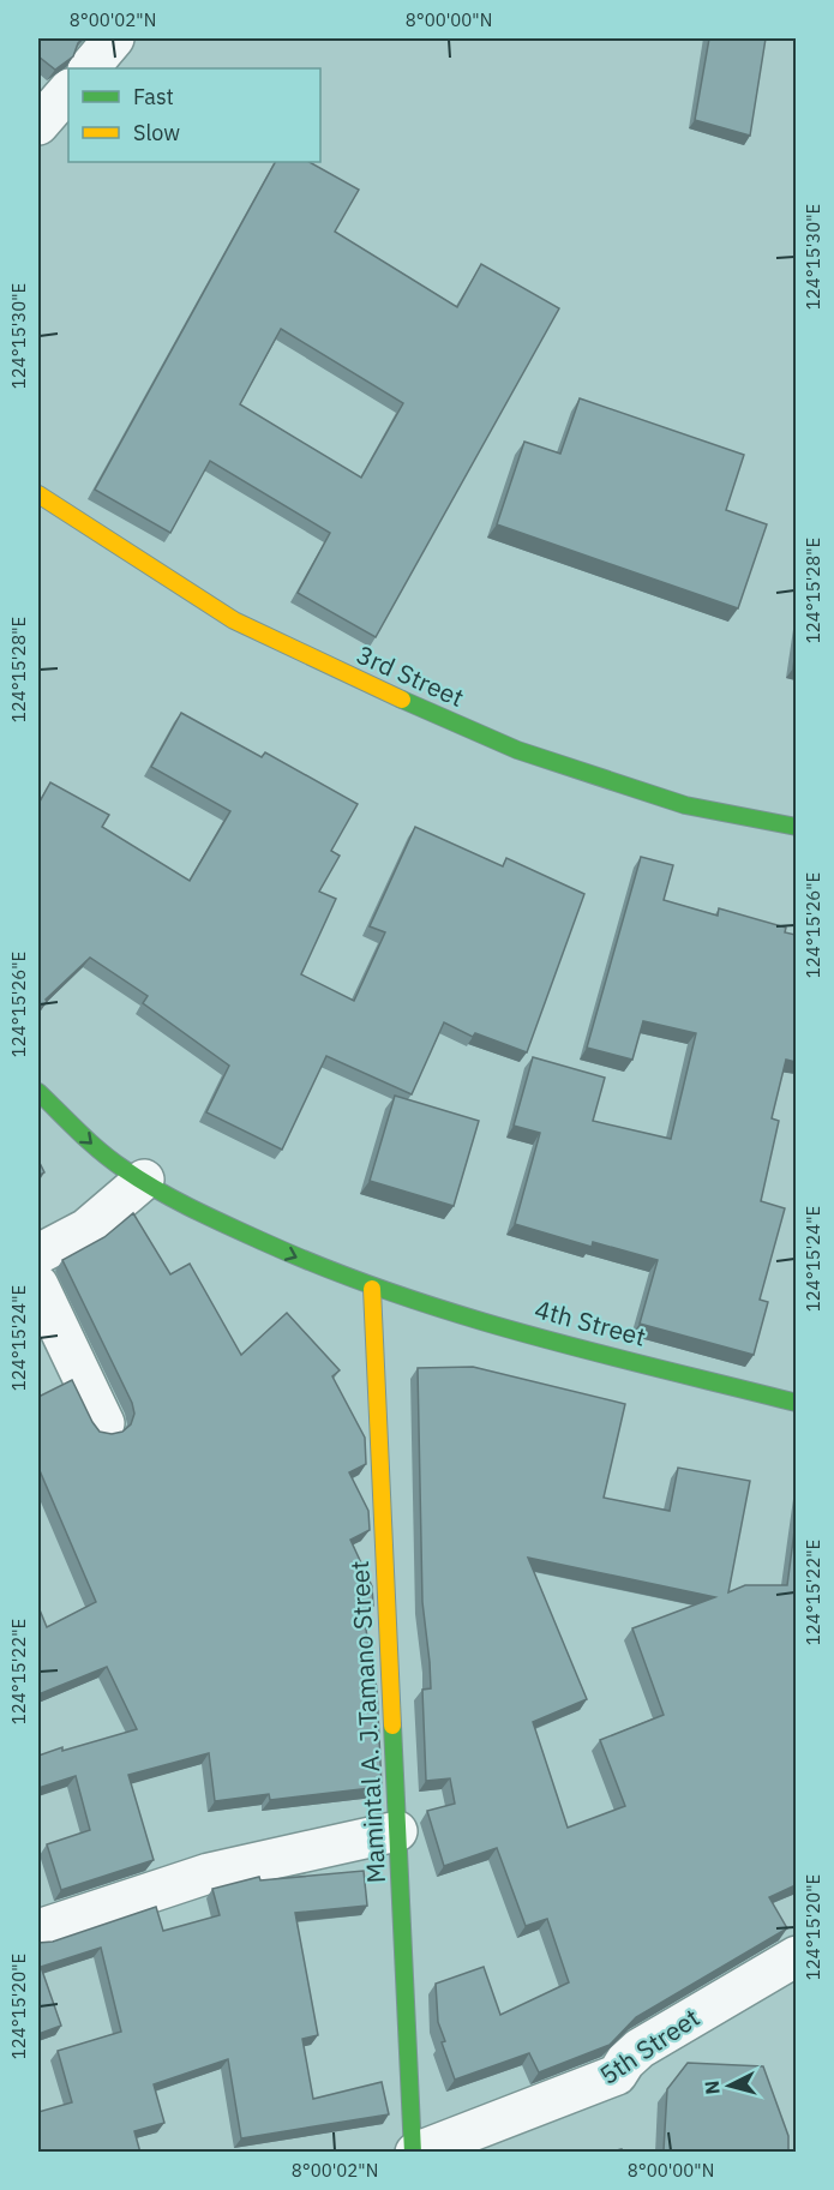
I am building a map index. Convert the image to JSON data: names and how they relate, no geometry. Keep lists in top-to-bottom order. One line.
{"streets":{"street":["3rd Street","4th Street","Mamintal A. J.Tamano Street","5th Street"]},"crossings":[["4th Street","Mamintal A. J.Tamano Street"],["Mamintal A. J.Tamano Street","5th Street"]],"one_way":["4th Street"],"legend":["Fast","Slow"],"north":"left","coordinates":["8°00'02\"N","8°00'00\"N","124°15'30\"E","124°15'28\"E","124°15'26\"E","124°15'24\"E","124°15'22\"E","124°15'20\"E"]}
